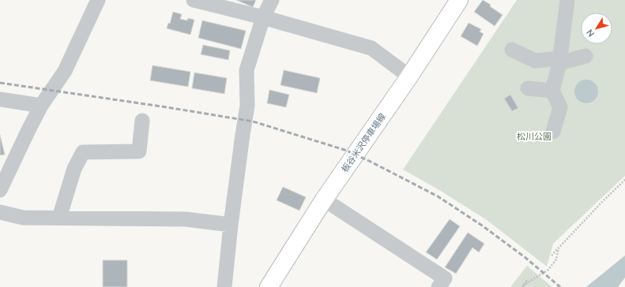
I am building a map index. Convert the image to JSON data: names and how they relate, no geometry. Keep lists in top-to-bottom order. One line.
{"streets":{"main road":["板谷米沢停車場線"]},"parks":["松川公園"],"north":"bottom left"}
